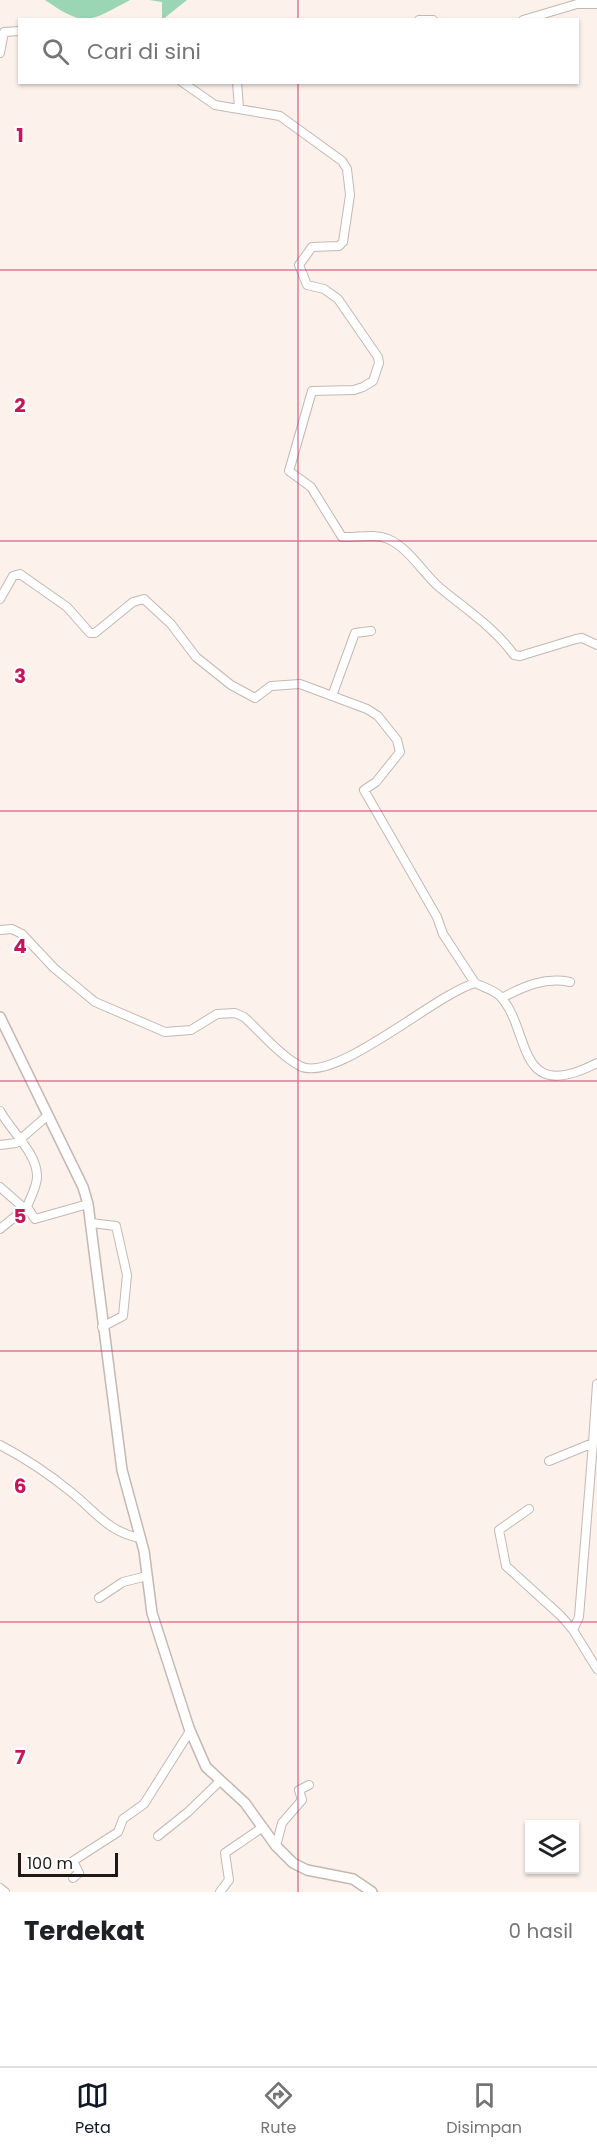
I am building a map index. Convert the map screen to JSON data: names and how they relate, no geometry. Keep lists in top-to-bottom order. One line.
{"scale_bar":"100 m","page":{"search":"Cari di sini","scale":"100 m","heading":["Terdekat","0 hasil"],"nav":["Peta","Rute","Disimpan"]},"grid":{"rows":["1","2","3","4","5","6","7"]}}
